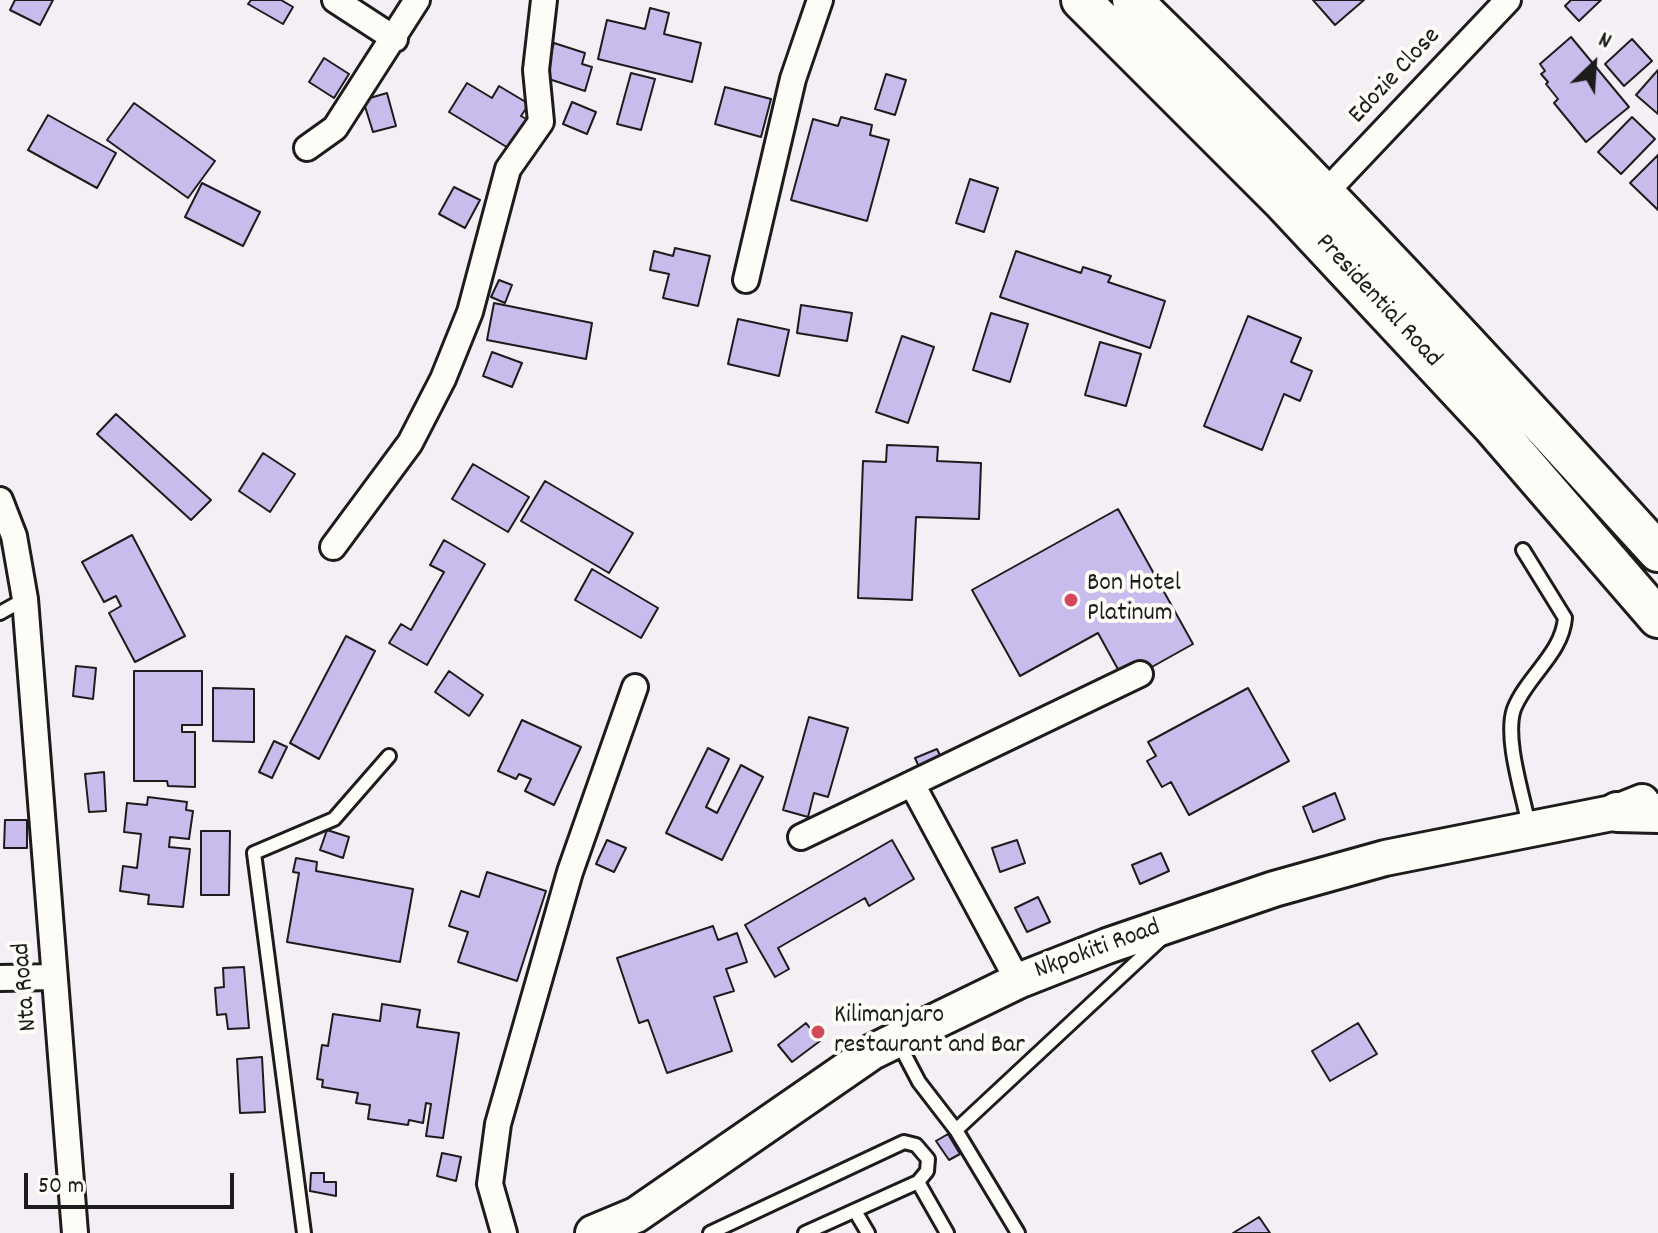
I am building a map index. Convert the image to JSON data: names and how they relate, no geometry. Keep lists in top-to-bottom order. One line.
{"streets":{"main road":["Presidential Road","Nkpokiti Road"],"street":["Edozie Close","Nta Road"]},"crossings":[["Edozie Close","Presidential Road"]],"places":["Bon Hotel Platinum","Kilimanjaro restaurant and Bar"],"scale_bar":"50 m","north":"top right"}
